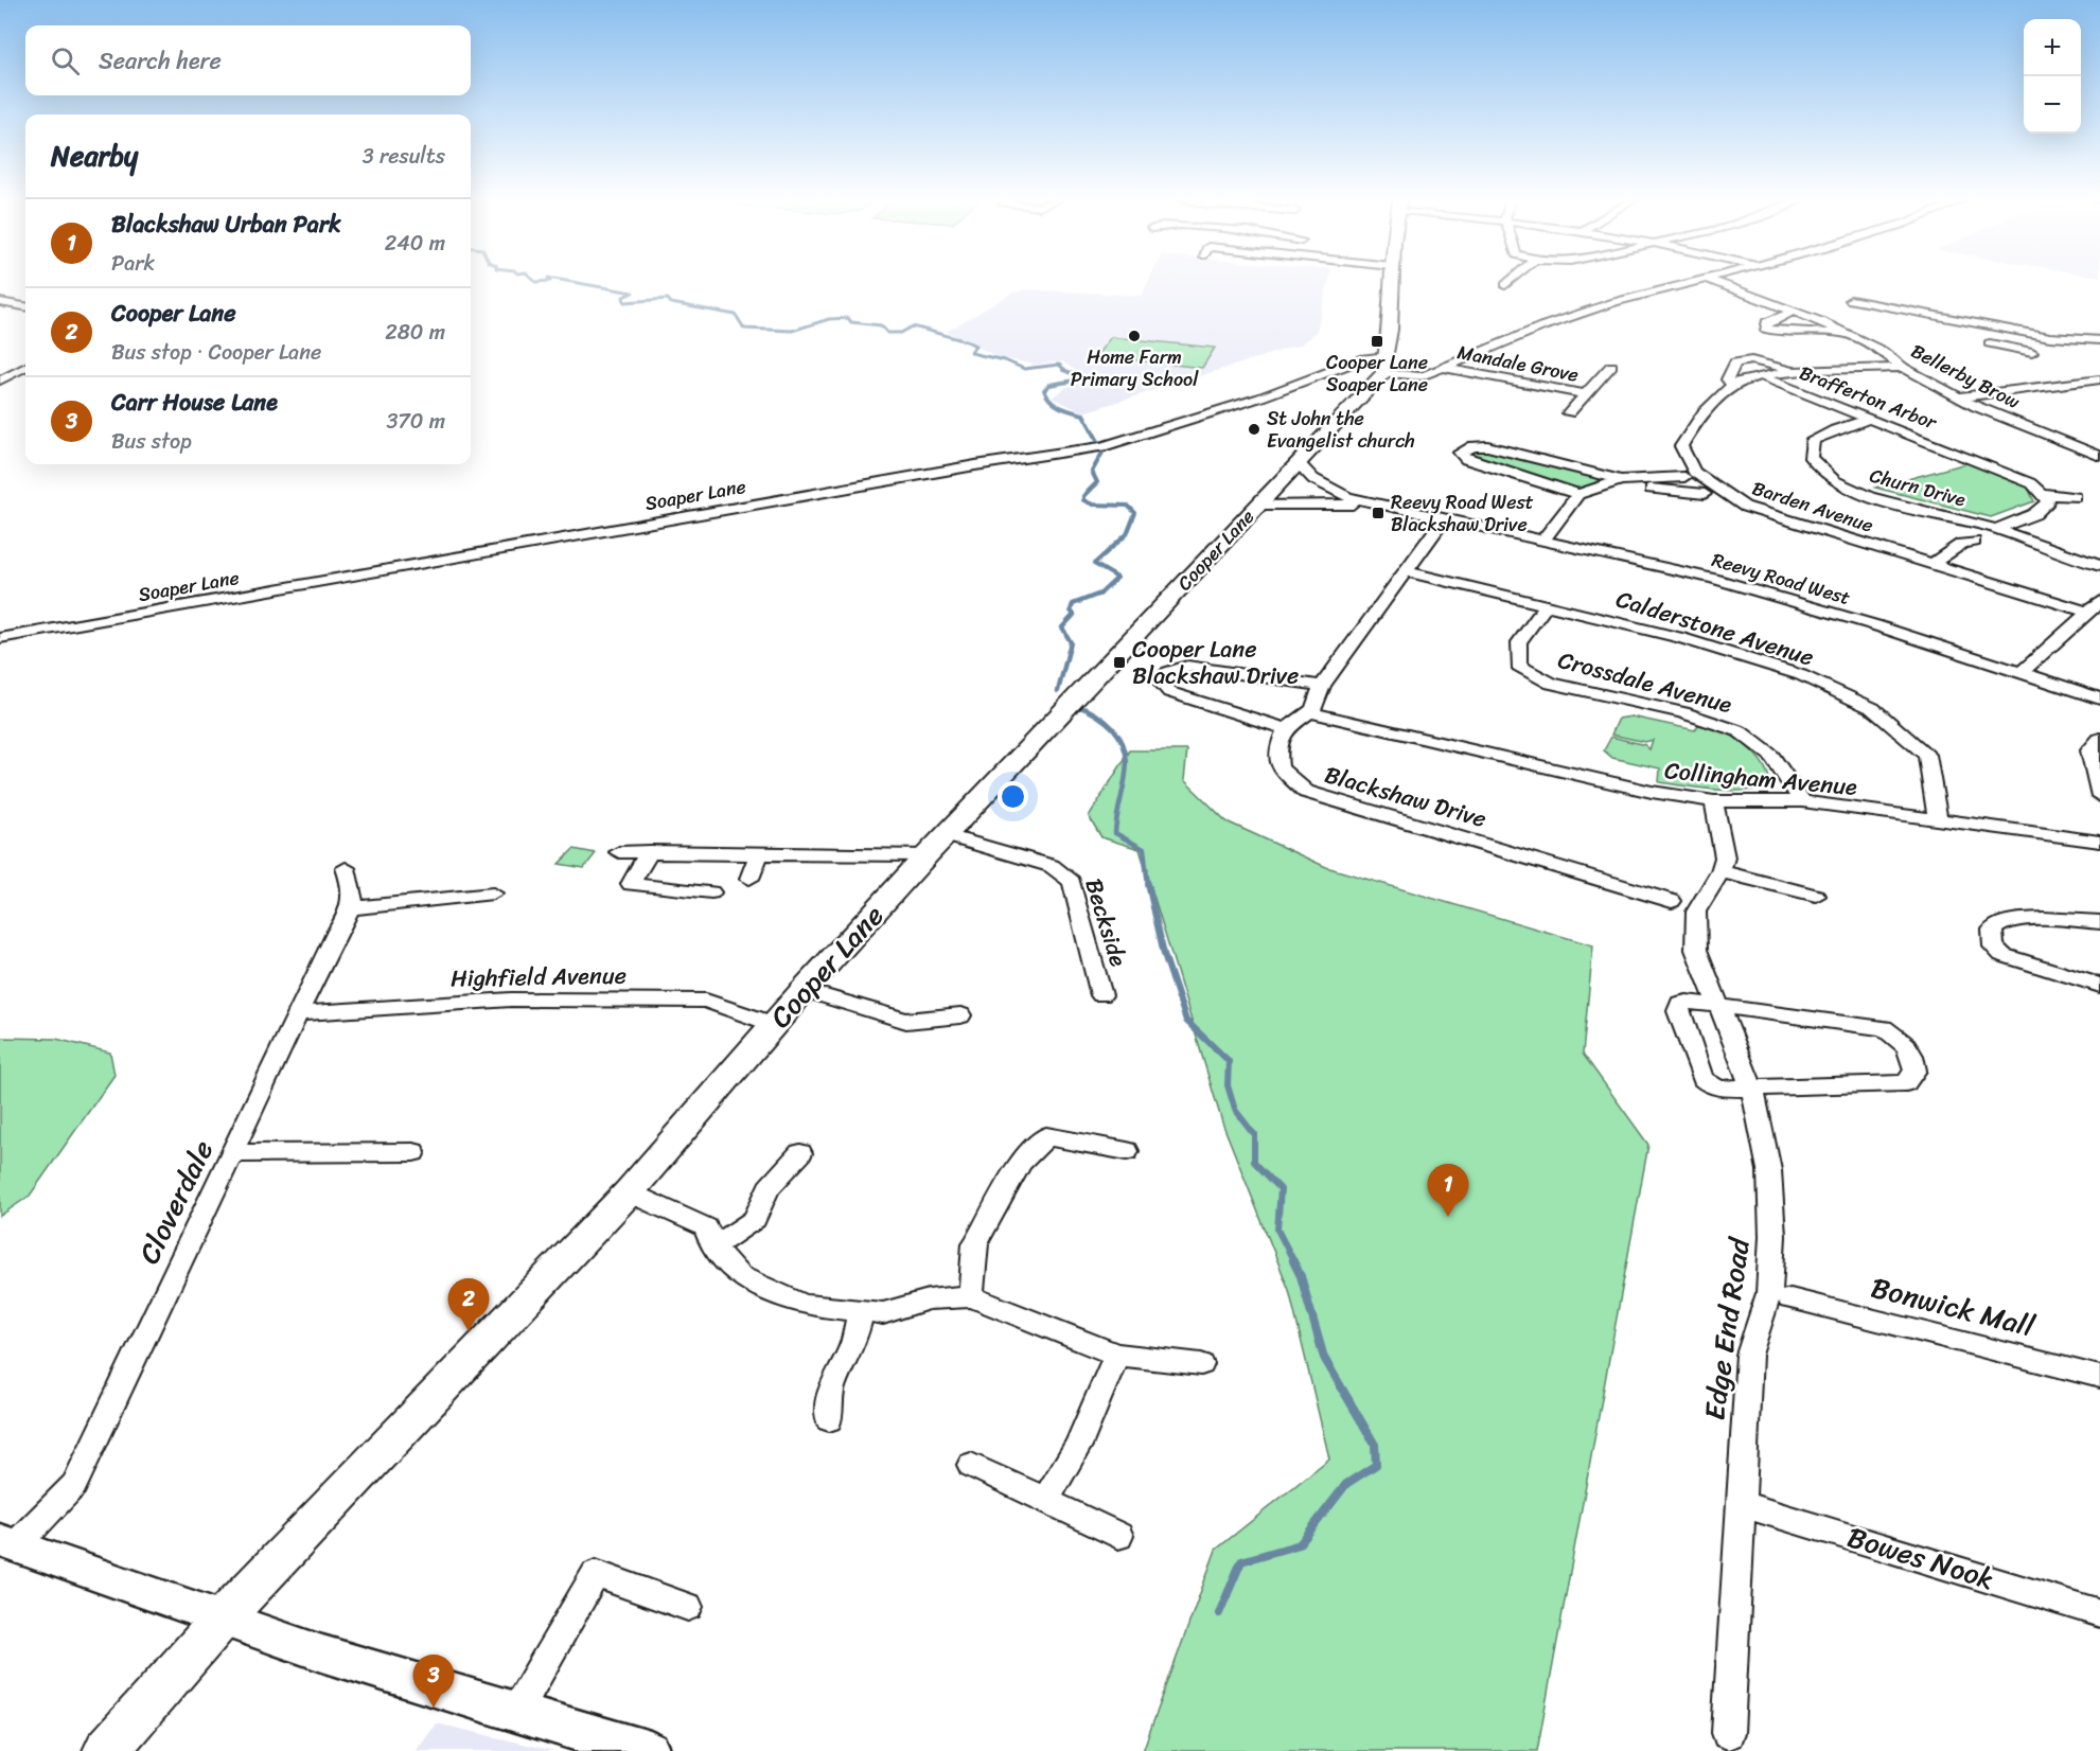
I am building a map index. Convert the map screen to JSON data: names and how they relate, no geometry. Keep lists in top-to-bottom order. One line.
{"streets":{"main road":["Cooper Lane"],"street":["Mandale Grove","Bellerby Brow","Brafferton Arbor","Churn Drive","Soaper Lane","Barden Avenue","Reevy Road West","Calderstone Avenue","Crossdale Avenue","Collingham Avenue","Blackshaw Drive","Beckside","Highfield Avenue","Cloverdale","Bonwick Mall","Edge End Road","Bowes Nook"]},"crossings":[["Bellerby Brow","Barden Avenue"],["Brafferton Arbor","Churn Drive"],["Brafferton Arbor","Barden Avenue"],["Soaper Lane","Cooper Lane"],["Cooper Lane","Beckside"],["Cooper Lane","Highfield Avenue"],["Calderstone Avenue","Crossdale Avenue"],["Calderstone Avenue","Collingham Avenue"],["Crossdale Avenue","Collingham Avenue"],["Collingham Avenue","Edge End Road"],["Highfield Avenue","Cloverdale"],["Edge End Road","Bowes Nook"]],"places":{"other":["Home Farm Primary School","St John the Evangelist church"],"transit":["Cooper Lane Soaper Lane","Reevy Road West Blackshaw Drive","Cooper Lane Blackshaw Drive"]},"page":{"map_buttons":["+","−"],"search":"Search here","heading":["Nearby","3 results"],"list":[{"mark":"1","name":"Blackshaw Urban Park","note":"Park","value":"240 m"},{"mark":"2","name":"Cooper Lane","note":"Bus stop · Cooper Lane","value":"280 m"},{"mark":"3","name":"Carr House Lane","note":"Bus stop","value":"370 m"}],"pins":["1","2","3"]}}
